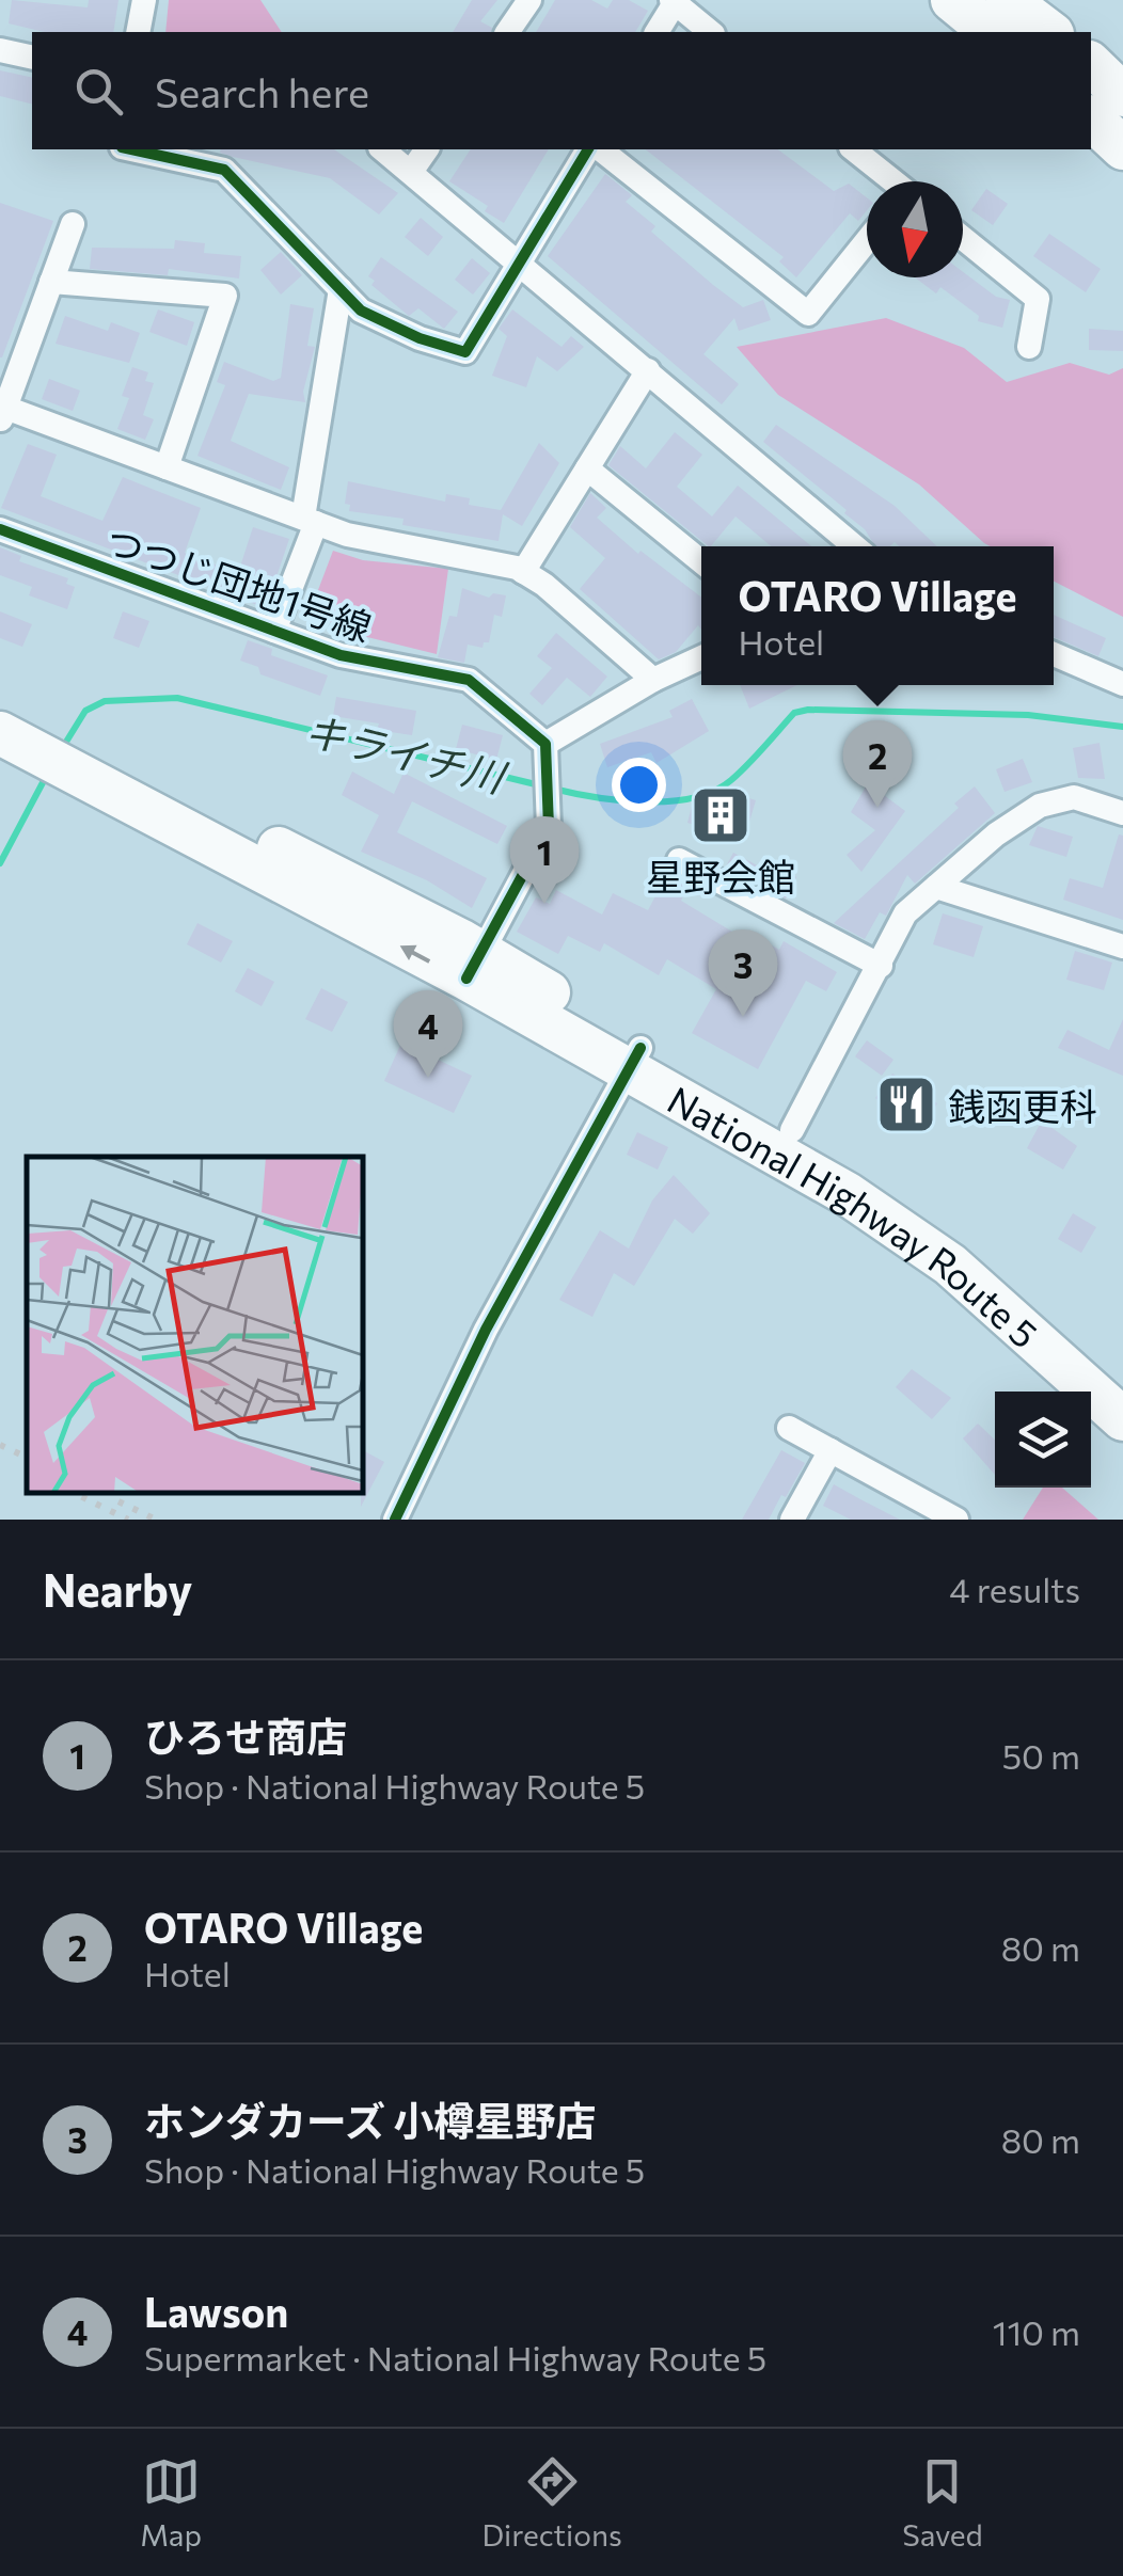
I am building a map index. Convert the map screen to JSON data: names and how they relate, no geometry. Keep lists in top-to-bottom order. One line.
{"streets":{"highway":["National Highway Route 5"],"street":["つつじ団地1号線"]},"water":["キライチ川"],"places":{"building":["星野会館"],"restaurant":["銭函更科"]},"north":"bottom","page":{"search":"Search here","popup":["OTARO Village","Hotel"],"pins":["2","1","3","4"],"heading":["Nearby","4 results"],"list":[{"mark":"1","name":"ひろせ商店","note":"Shop · National Highway Route 5","value":"50 m"},{"mark":"2","name":"OTARO Village","note":"Hotel","value":"80 m"},{"mark":"3","name":"ホンダカーズ 小樽星野店","note":"Shop · National Highway Route 5","value":"80 m"},{"mark":"4","name":"Lawson","note":"Supermarket · National Highway Route 5","value":"110 m"}],"nav":["Map","Directions","Saved"]}}
